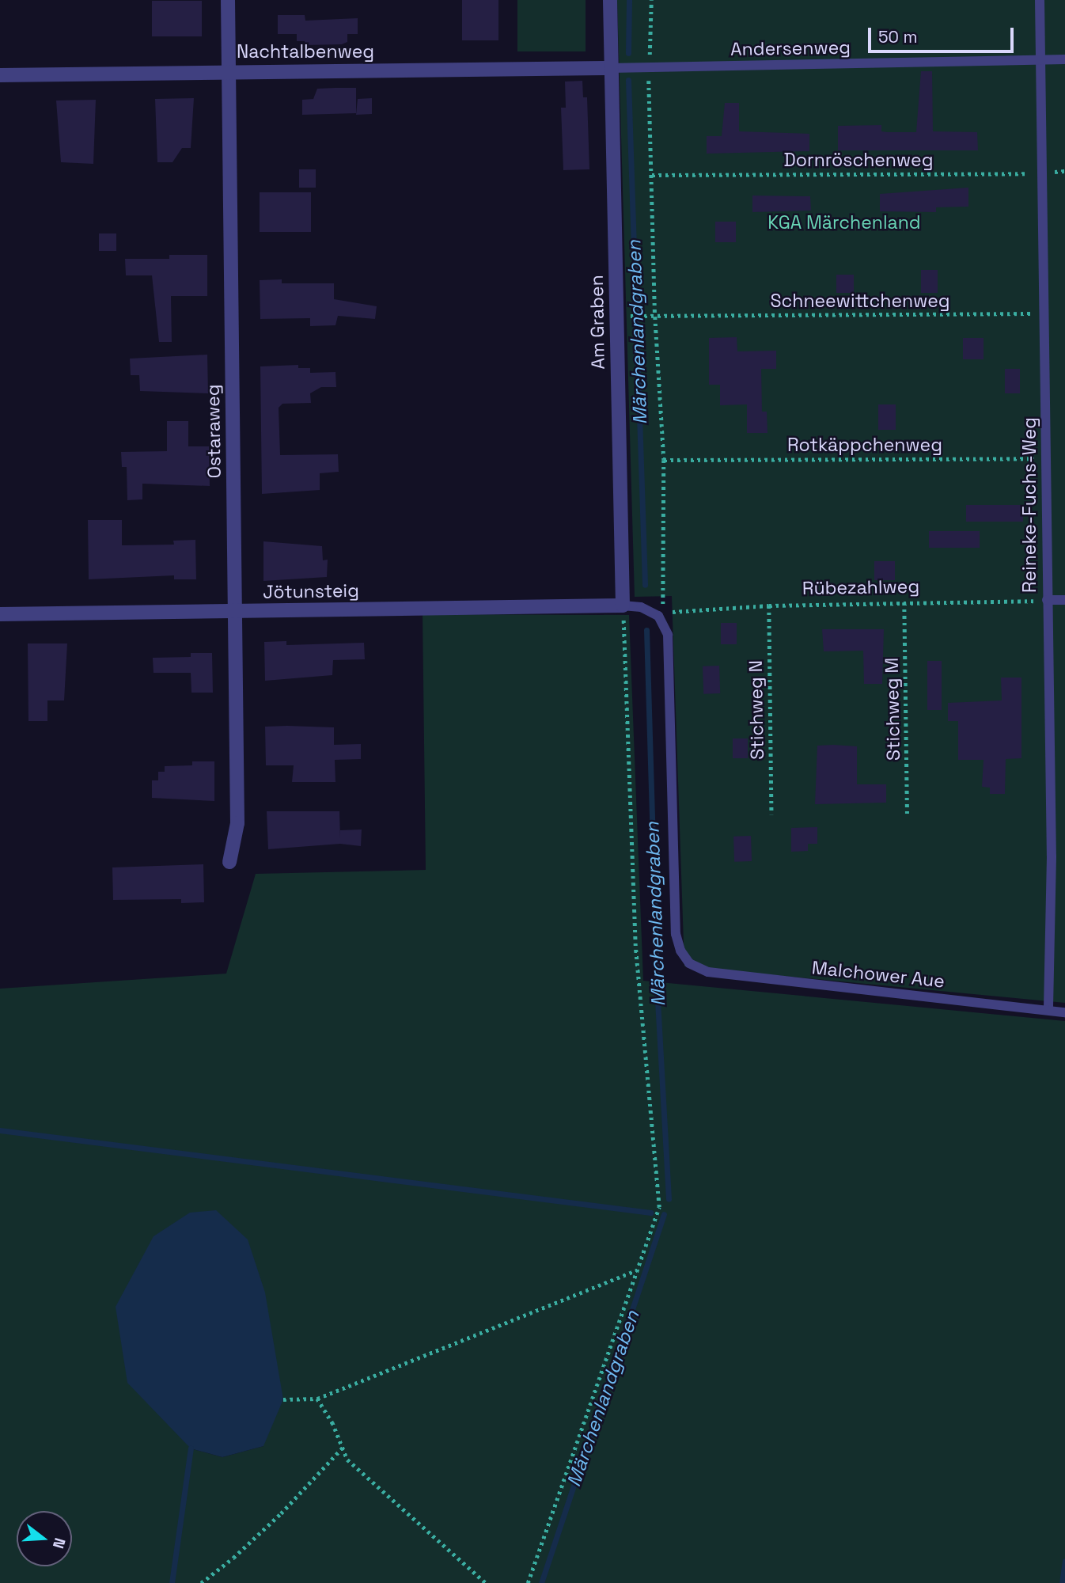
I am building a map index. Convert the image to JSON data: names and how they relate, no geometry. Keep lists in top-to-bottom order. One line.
{"streets":{"street":["Nachtalbenweg","Am Graben","Ostaraweg","Jötunsteig"],"lane":["Andersenweg","Reineke-Fuchs-Weg","Malchower Aue"],"path":["Dornröschenweg","Schneewittchenweg","Rotkäppchenweg","Rübezahlweg","Stichweg M","Stichweg N"]},"crossings":[["Andersenweg","Nachtalbenweg"],["Andersenweg","Am Graben"],["Andersenweg","Reineke-Fuchs-Weg"],["Nachtalbenweg","Am Graben"],["Nachtalbenweg","Ostaraweg"],["Dornröschenweg","Reineke-Fuchs-Weg"],["Schneewittchenweg","Reineke-Fuchs-Weg"],["Am Graben","Jötunsteig"],["Ostaraweg","Jötunsteig"],["Rotkäppchenweg","Reineke-Fuchs-Weg"],["Reineke-Fuchs-Weg","Rübezahlweg"],["Reineke-Fuchs-Weg","Malchower Aue"],["Rübezahlweg","Stichweg M"],["Rübezahlweg","Stichweg N"],["Rübezahlweg","Malchower Aue"]],"water":["Märchenlandgraben"],"parks":["KGA Märchenland"],"scale_bar":"50 m","north":"right"}
